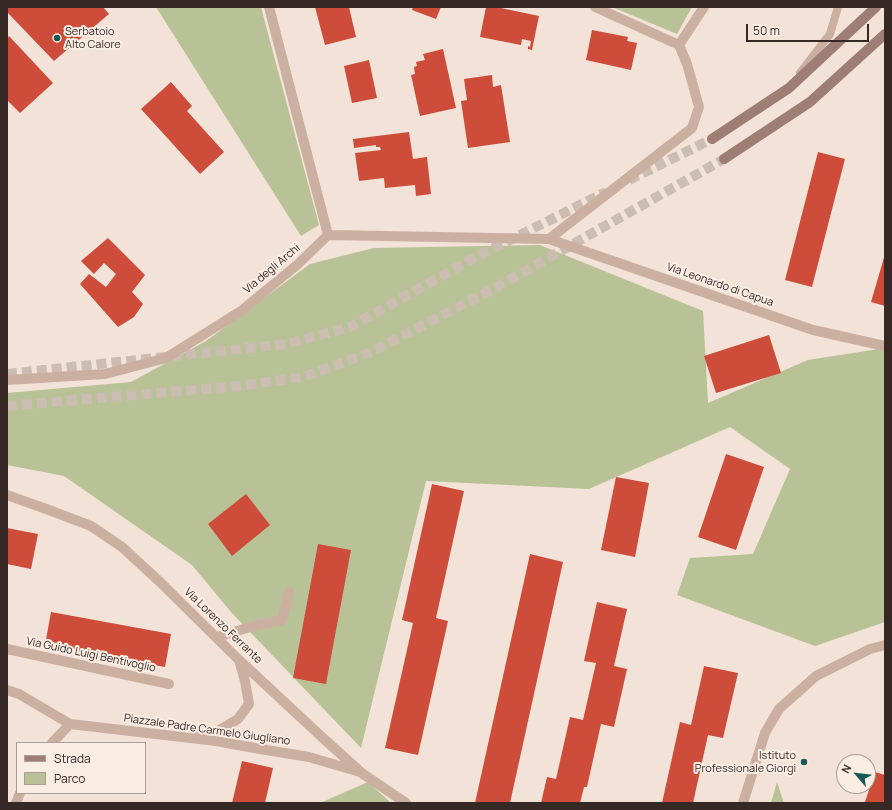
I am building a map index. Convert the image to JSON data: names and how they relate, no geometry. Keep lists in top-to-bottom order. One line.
{"streets":{"street":["Via degli Archi","Via Leonardo di Capua","Via Lorenzo Ferrante","Via Guido Luigi Bentivoglio","Piazzale Padre Carmelo Giugliano"]},"crossings":[["Via degli Archi","Via Leonardo di Capua"],["Via Lorenzo Ferrante","Piazzale Padre Carmelo Giugliano"]],"places":["Serbatoio Alto Calore","Istituto Professionale Giorgi"],"legend":["Strada","Parco"],"scale_bar":"50 m","north":"top left"}
